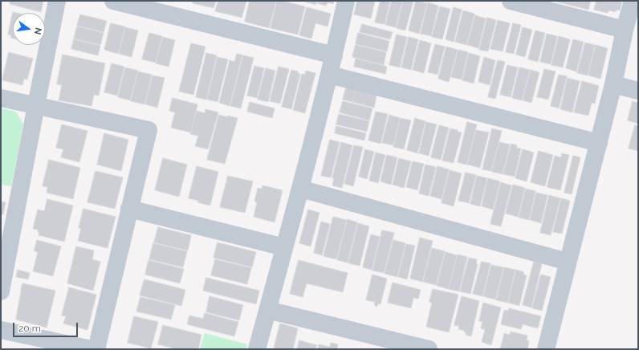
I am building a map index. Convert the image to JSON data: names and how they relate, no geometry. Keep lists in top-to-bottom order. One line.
{"scale_bar":"20 m","north":"right"}
